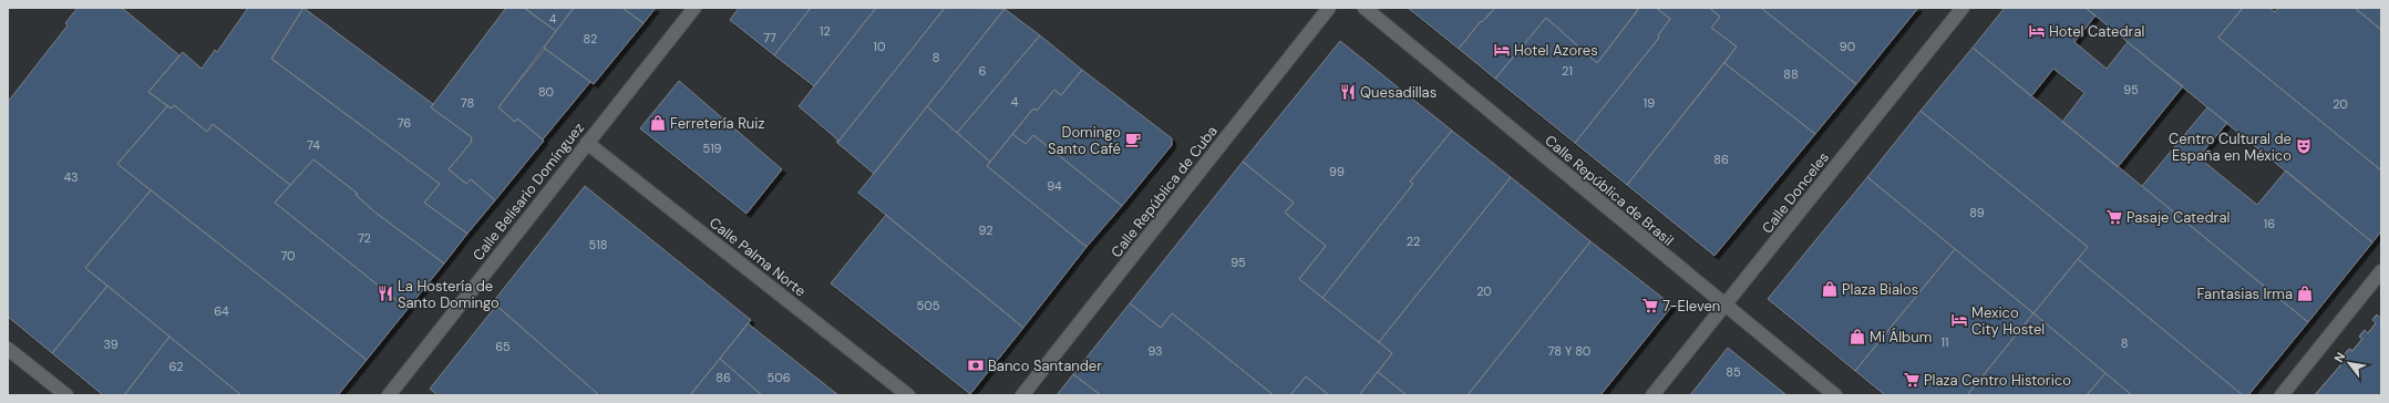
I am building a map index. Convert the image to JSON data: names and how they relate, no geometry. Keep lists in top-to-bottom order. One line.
{"streets":{"street":["Calle República de Brasil","Calle Belisario Domínguez","Calle República de Cuba","Calle Donceles","Calle Palma Norte"]},"crossings":[["Calle República de Brasil","Calle Donceles"],["Calle Belisario Domínguez","Calle Palma Norte"]],"places":{"hotel":["Hotel Catedral","Hotel Azores","Mexico City Hostel"],"restaurant":["Quesadillas","La Hostería de Santo Domingo"],"shop":["Ferretería Ruiz","Plaza Bialos","Fantasias Irma","Mi Álbum"],"cafe":["Domingo Santo Café"],"theatre":["Centro Cultural de España en México"],"supermarket":["Pasaje Catedral","7-Eleven","Plaza Centro Historico"],"bank":["Banco Santander"]},"house_numbers":["4","12","77","82","10","90","8","6","21","88","95","80","4","78","19","20","76","74","519","86","99","43","94","89","16","92","72","22","518","70","95","20","505","64","11","8","39","65","93","78 Y 80","62","85","86","506"],"north":"top left"}
